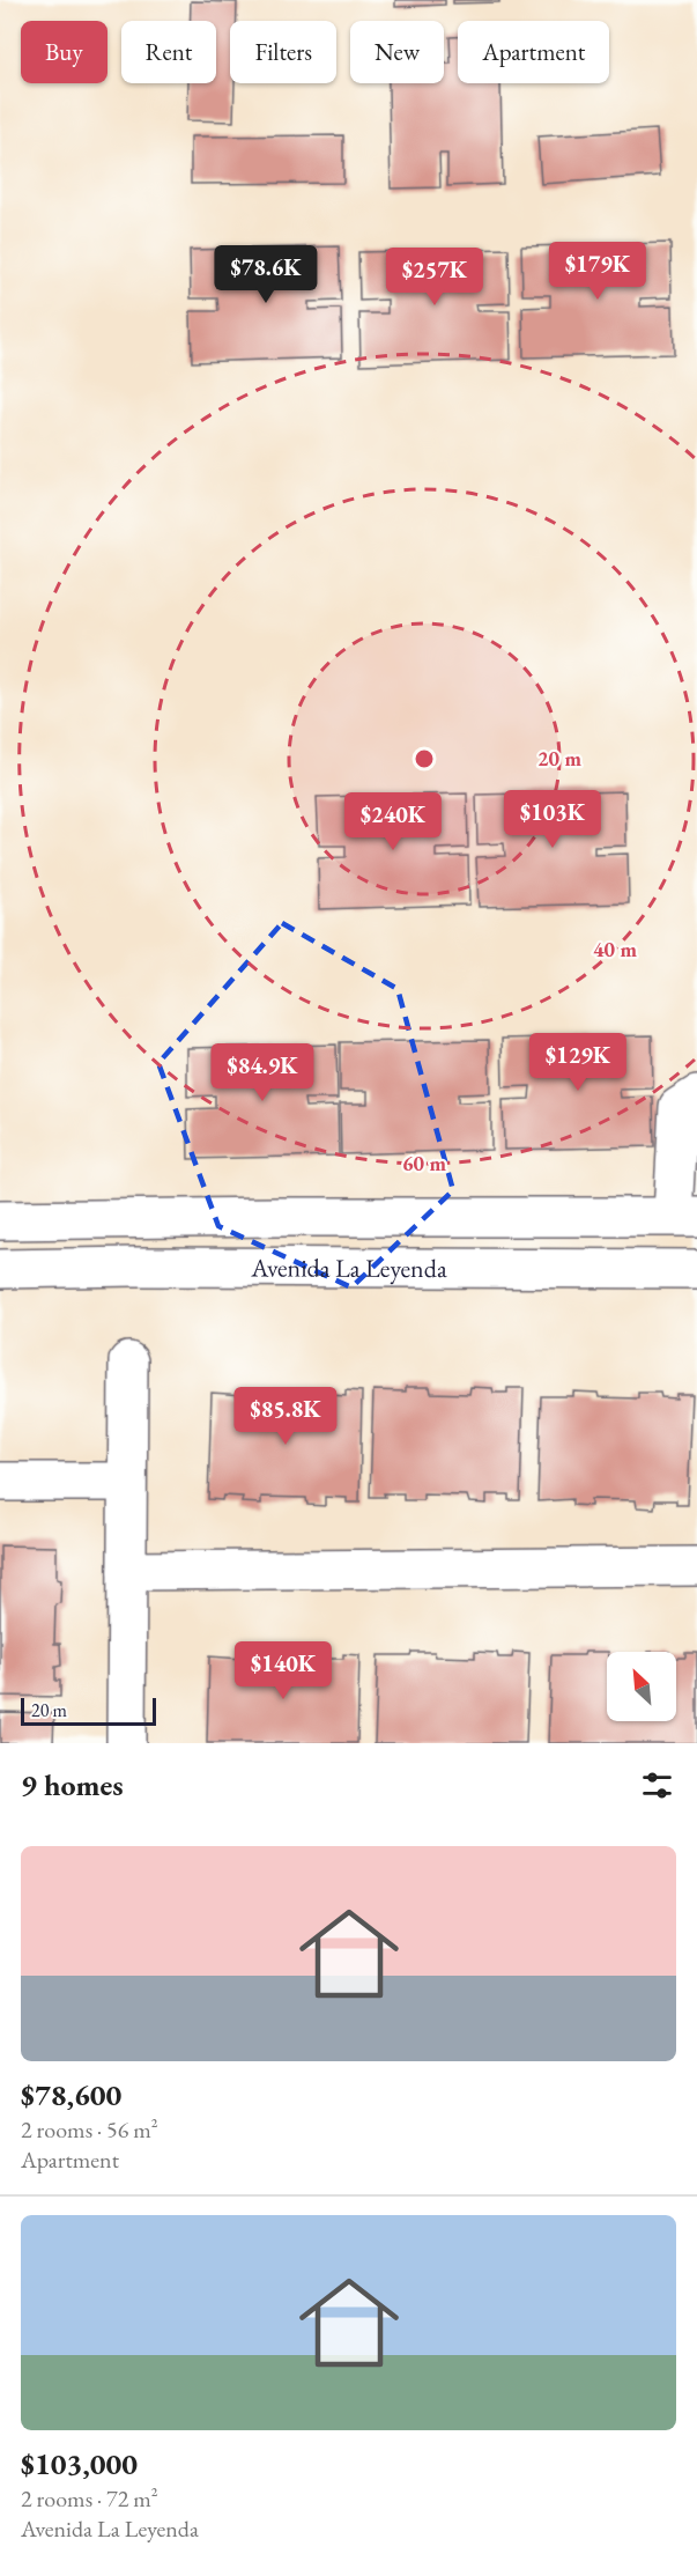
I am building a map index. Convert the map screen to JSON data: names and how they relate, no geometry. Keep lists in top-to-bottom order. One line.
{"streets":{"street":["Avenida La Leyenda"]},"scale_bar":"20 m","north":"top left","page":{"chip":["Buy","Rent","Filters","New","Apartment"],"price":["$179K","$78.6K","$257K","$103K","$240K","$129K","$84.9K","$85.8K","$140K"],"scale":"20 m","heading":"9 homes","list":[{"name":"$78,600","note":"2 rooms · 56 m² · Apartment"},{"name":"$103,000","note":"2 rooms · 72 m² · Avenida La Leyenda"}]},"rings":["20 m","40 m","60 m"]}
